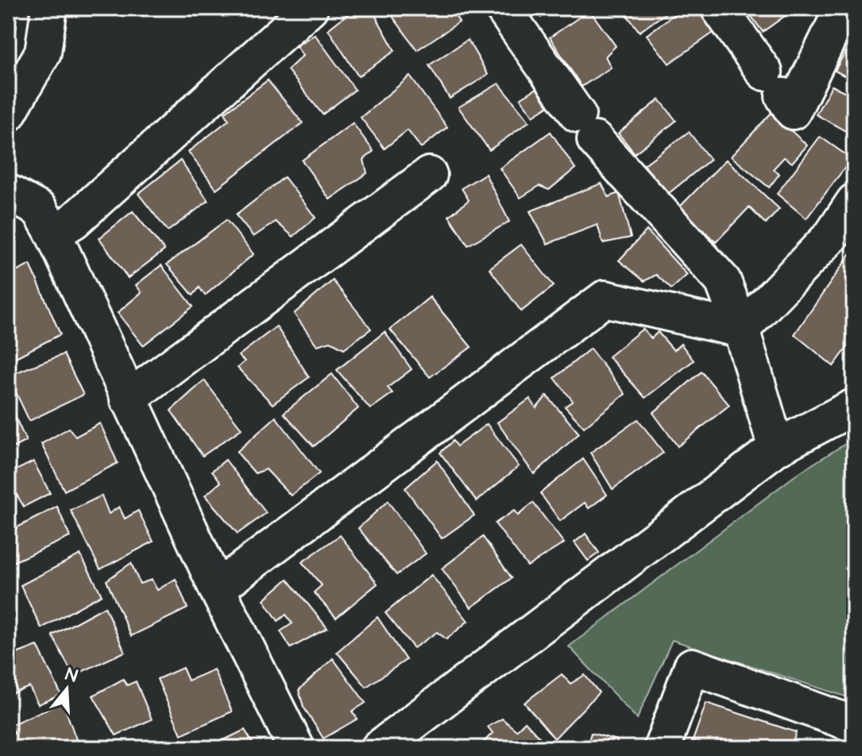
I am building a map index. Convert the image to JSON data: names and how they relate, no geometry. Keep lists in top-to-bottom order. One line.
{"north":"top"}
